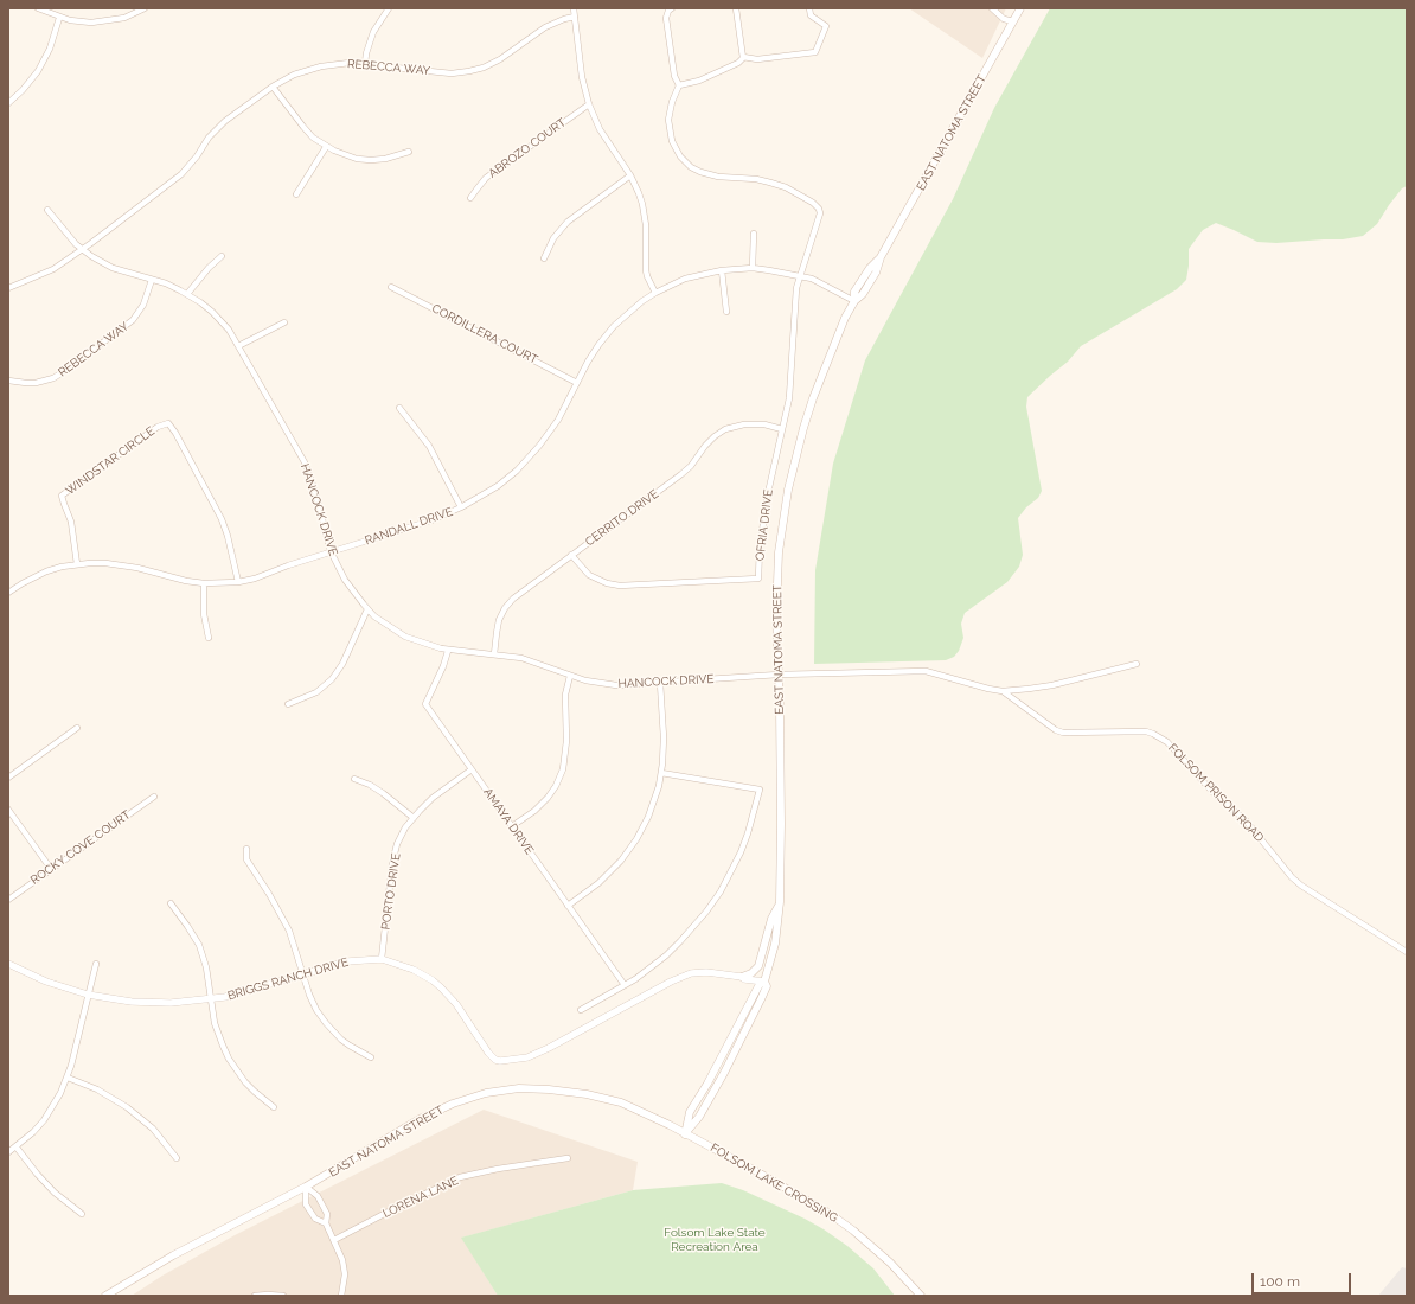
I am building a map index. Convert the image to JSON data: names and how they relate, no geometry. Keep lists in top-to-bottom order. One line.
{"streets":{"main road":["EAST NATOMA STREET","FOLSOM LAKE CROSSING"],"street":["REBECCA WAY","ABROZO COURT","CORDILLERA COURT","WINDSTAR CIRCLE","HANCOCK DRIVE","CERRITO DRIVE","OFRIA DRIVE","RANDALL DRIVE","FOLSOM PRISON ROAD","AMAYA DRIVE","ROCKY COVE COURT","PORTO DRIVE","BRIGGS RANCH DRIVE","LORENA LANE"]},"crossings":[["REBECCA WAY","HANCOCK DRIVE"],["EAST NATOMA STREET","HANCOCK DRIVE"],["EAST NATOMA STREET","RANDALL DRIVE"],["EAST NATOMA STREET","FOLSOM PRISON ROAD"],["EAST NATOMA STREET","BRIGGS RANCH DRIVE"],["EAST NATOMA STREET","FOLSOM LAKE CROSSING"],["CORDILLERA COURT","RANDALL DRIVE"],["WINDSTAR CIRCLE","RANDALL DRIVE"],["HANCOCK DRIVE","CERRITO DRIVE"],["HANCOCK DRIVE","RANDALL DRIVE"],["HANCOCK DRIVE","FOLSOM PRISON ROAD"],["HANCOCK DRIVE","AMAYA DRIVE"],["CERRITO DRIVE","OFRIA DRIVE"],["OFRIA DRIVE","RANDALL DRIVE"],["AMAYA DRIVE","PORTO DRIVE"],["PORTO DRIVE","BRIGGS RANCH DRIVE"]],"parks":["Folsom Lake State Recreation Area"],"scale_bar":"100 m"}
